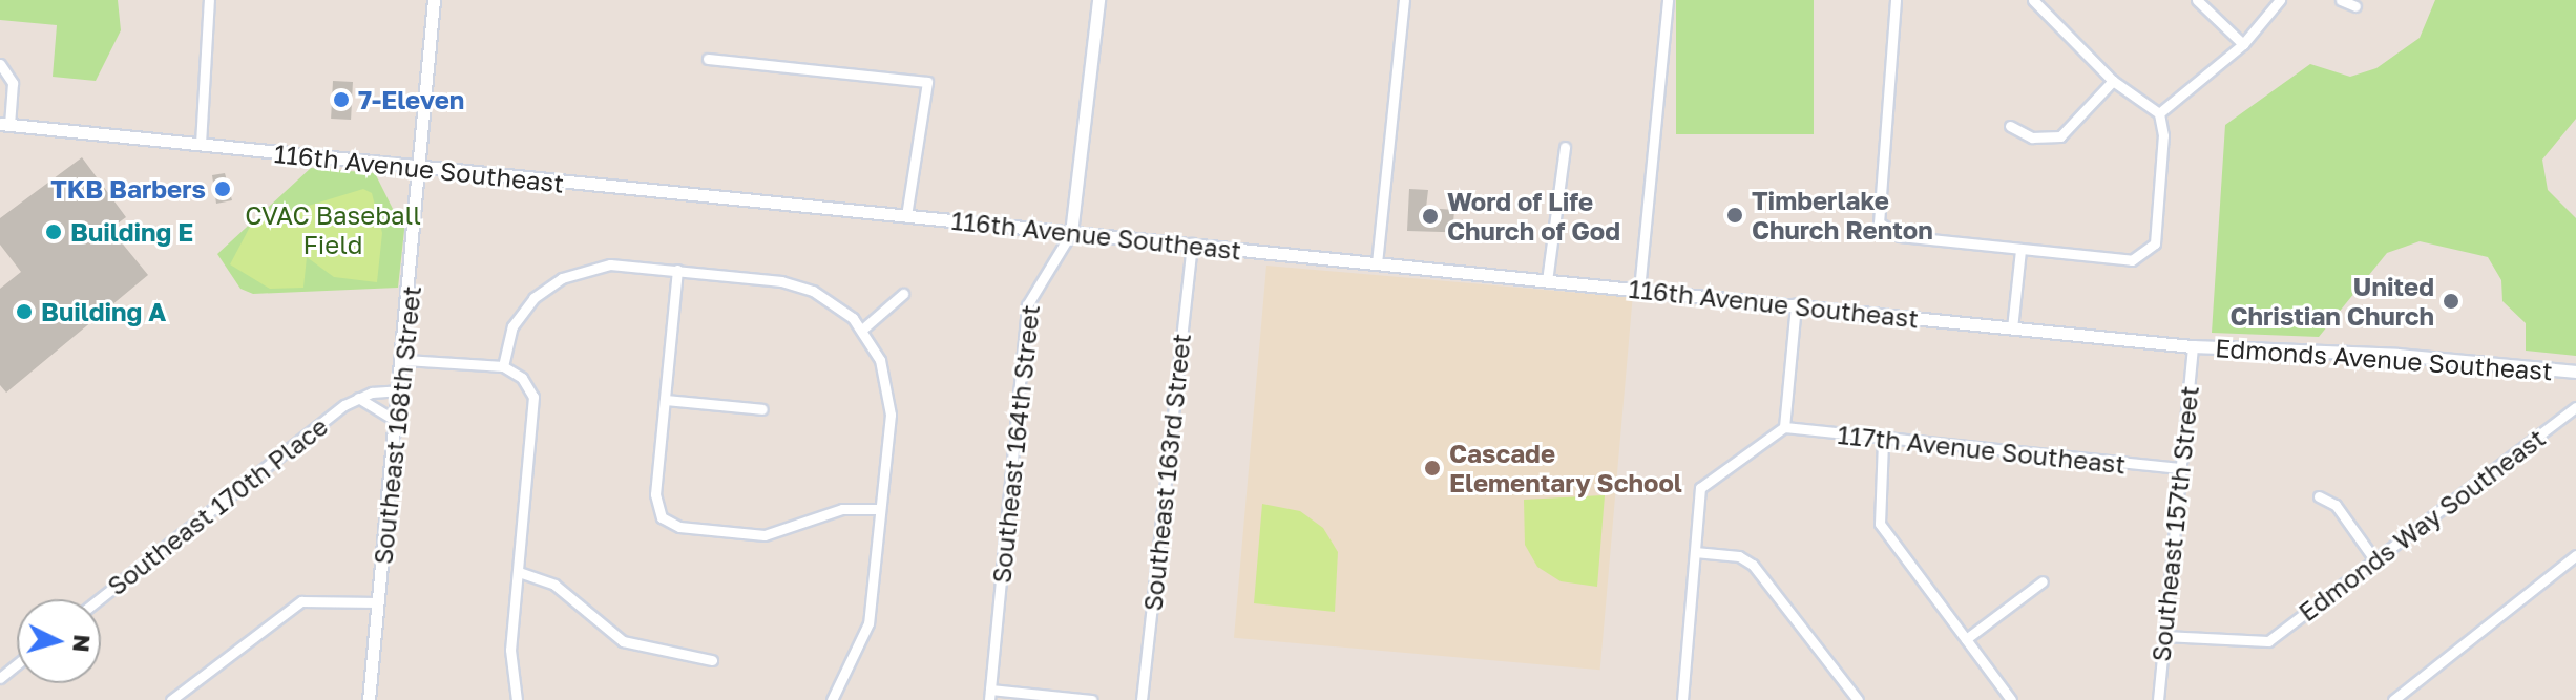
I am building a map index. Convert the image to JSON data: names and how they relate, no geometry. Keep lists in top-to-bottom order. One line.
{"streets":{"street":["116th Avenue Southeast","Edmonds Avenue Southeast","Southeast 168th Street","Southeast 164th Street","117th Avenue Southeast","Southeast 163rd Street","Southeast 170th Place","Southeast 157th Street","Edmonds Way Southeast"]},"crossings":[["116th Avenue Southeast","Edmonds Avenue Southeast"],["116th Avenue Southeast","Southeast 168th Street"],["116th Avenue Southeast","Southeast 164th Street"],["116th Avenue Southeast","Southeast 163rd Street"],["116th Avenue Southeast","Southeast 157th Street"],["Edmonds Avenue Southeast","Southeast 157th Street"],["Southeast 168th Street","Southeast 170th Place"],["117th Avenue Southeast","Southeast 157th Street"],["Southeast 157th Street","Edmonds Way Southeast"]],"parks":["CVAC Baseball Field"],"places":["7-Eleven","TKB Barbers","Timberlake Church Renton","Word of Life Church of God","Building E","United Christian Church","Building A","Cascade Elementary School"],"north":"right"}
